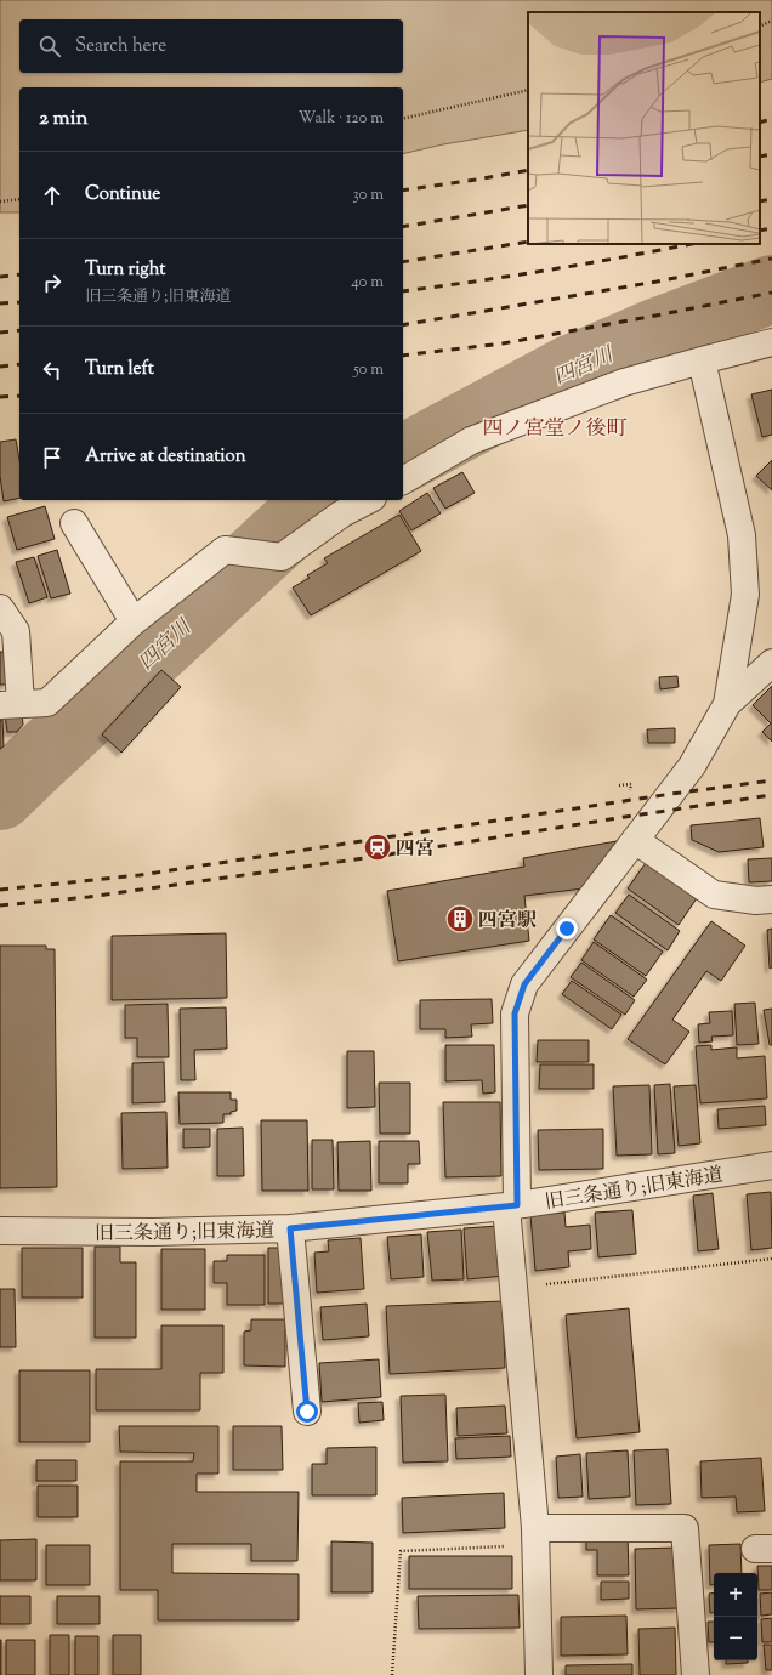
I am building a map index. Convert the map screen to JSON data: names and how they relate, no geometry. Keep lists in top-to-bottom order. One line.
{"streets":{"street":["旧三条通り;旧東海道"]},"districts":["四ノ宮堂ノ後町"],"water":["四宮川"],"places":{"station":["四宮"],"building":["四宮駅"]},"page":{"search":"Search here","heading":["2 min","Walk · 120 m"],"list":[["Continue","30 m"],["Turn right","旧三条通り;旧東海道","40 m"],["Turn left","50 m"],"Arrive at destination"],"map_buttons":["+","−"]}}
